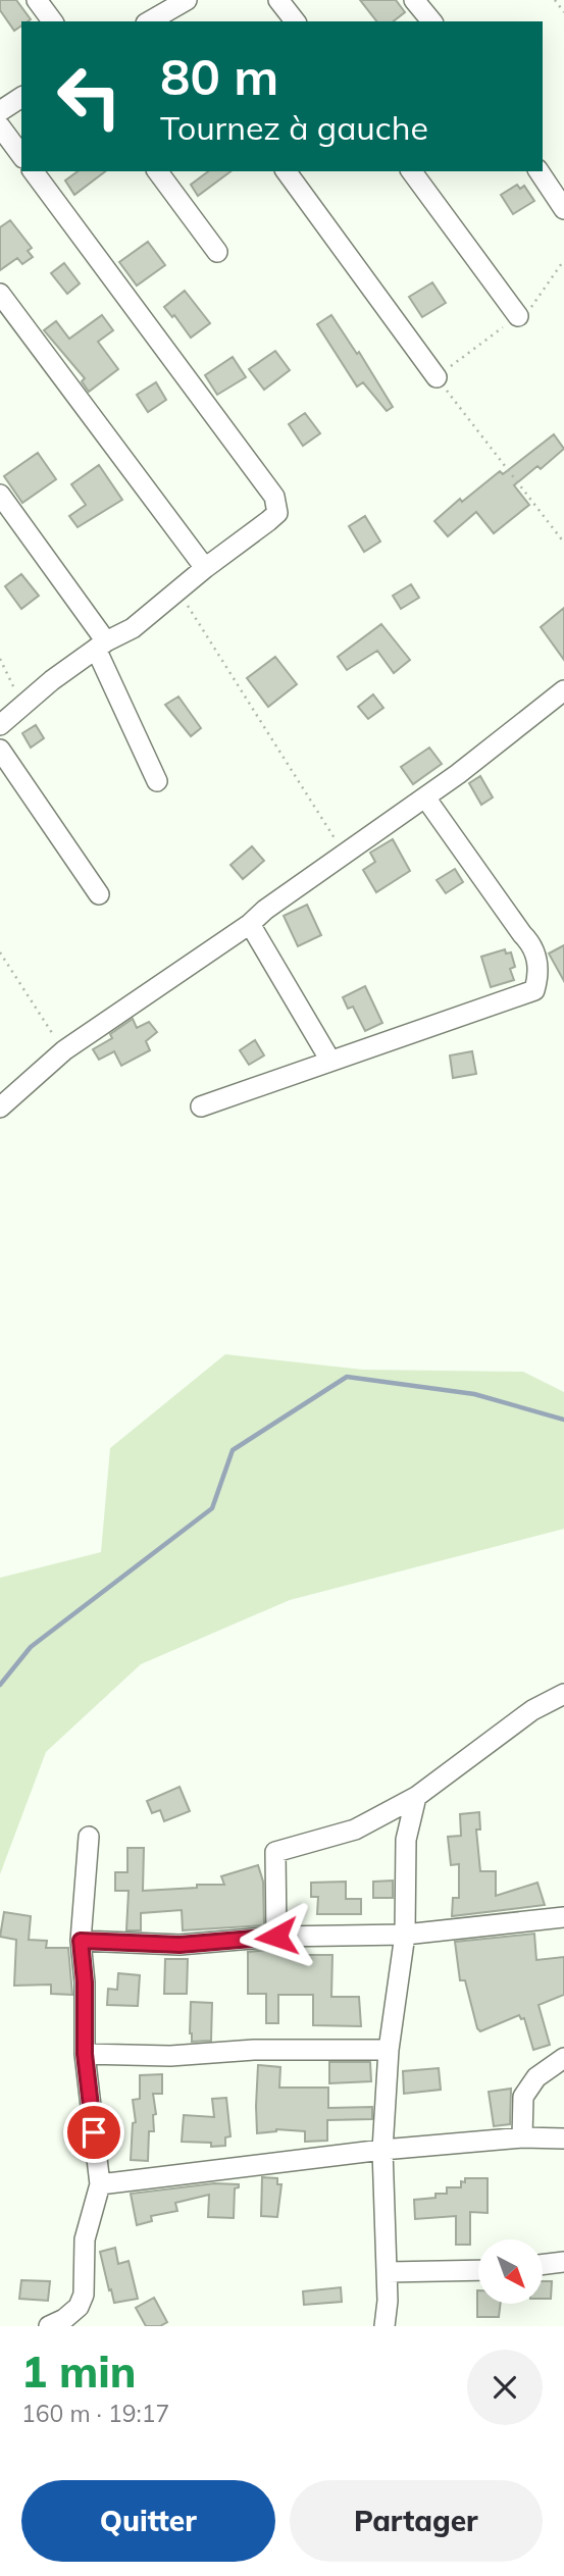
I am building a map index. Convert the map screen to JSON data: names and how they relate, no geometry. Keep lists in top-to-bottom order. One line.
{"north":"bottom right","page":{"turn":["80 m","Tournez à gauche"],"heading":["1 min","160 m · 19:17"],"buttons":["Quitter","Partager"]}}
